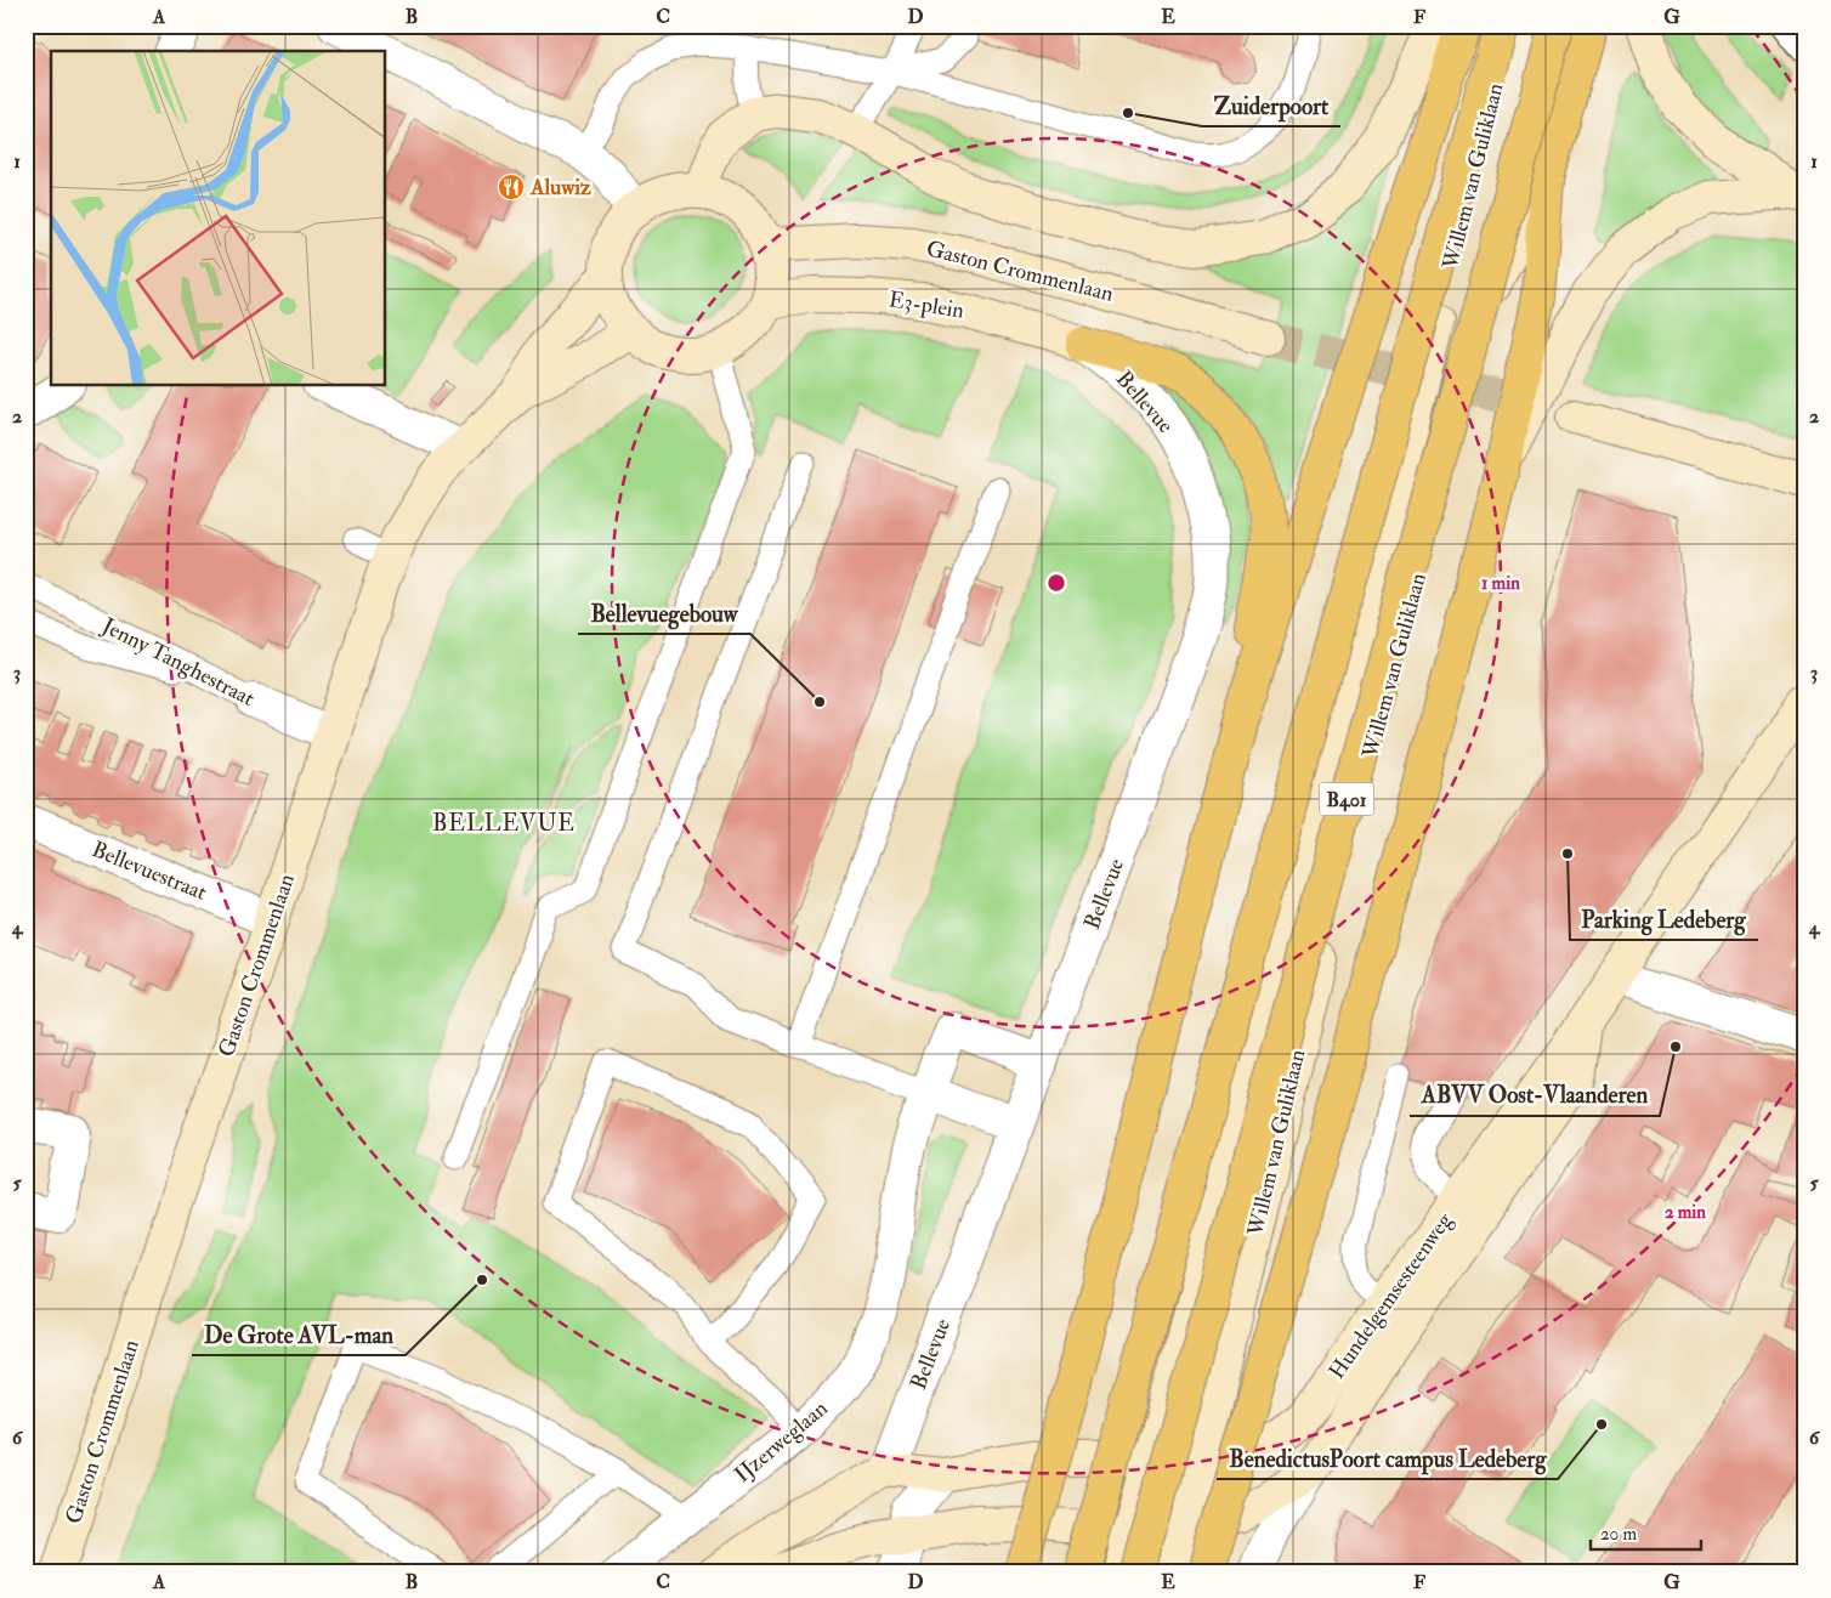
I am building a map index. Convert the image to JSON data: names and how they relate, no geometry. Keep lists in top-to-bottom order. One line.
{"streets":{"main road":["Willem van Guliklaan","Gaston Crommenlaan","E3-plein","B401","Hundelgemsesteenweg"],"street":["Bellevue","Jenny Tanghestraat","Bellevuestraat","IJzerweglaan"]},"crossings":[["Willem van Guliklaan","Hundelgemsesteenweg"],["Gaston Crommenlaan","E3-plein"],["Gaston Crommenlaan","Jenny Tanghestraat"],["Gaston Crommenlaan","Bellevuestraat"],["E3-plein","Bellevue"],["Bellevue","Hundelgemsesteenweg"]],"districts":["BELLEVUE"],"places":{"other":["Zuiderpoort","Bellevuegebouw","Parking Ledeberg","ABVV Oost-Vlaanderen","De Grote AVL-man","BenedictusPoort campus Ledeberg"],"restaurant":["Aluwiz"]},"scale_bar":"20 m","grid":{"columns":["A","B","C","D","E","F","G"],"rows":["1","2","3","4","5","6"]},"rings":["1 min","2 min"]}
